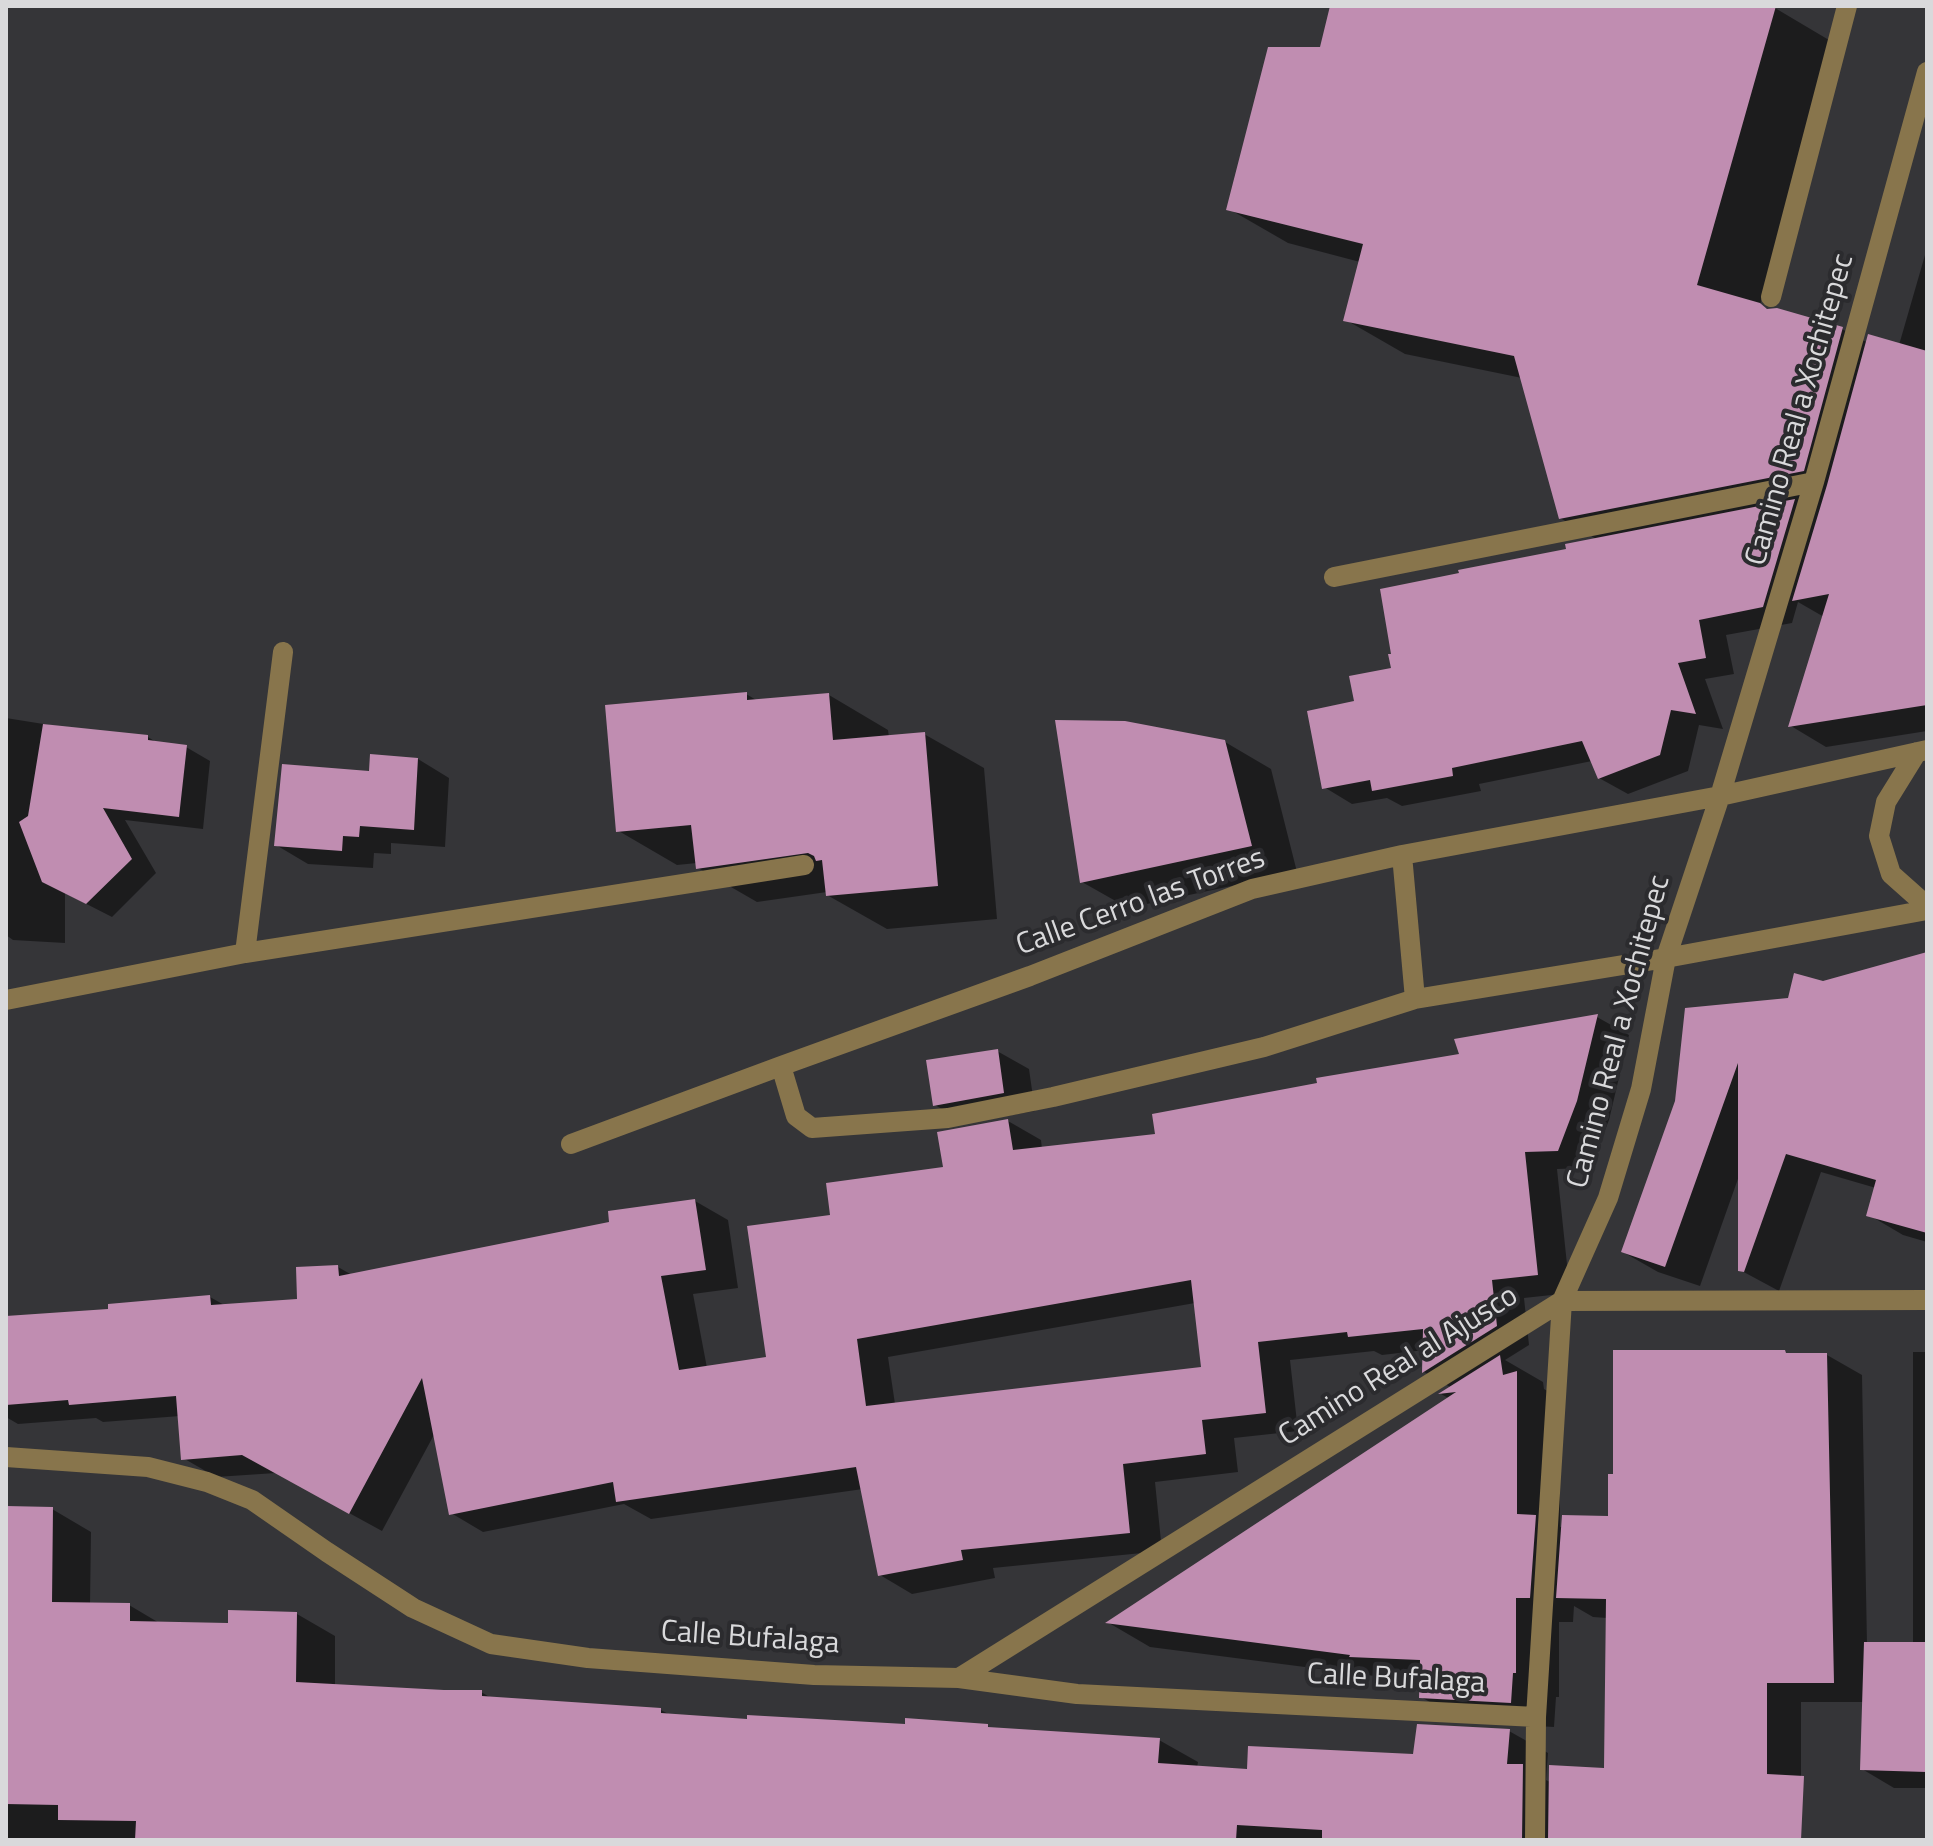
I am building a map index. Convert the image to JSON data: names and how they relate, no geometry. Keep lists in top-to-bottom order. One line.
{"streets":{"street":["Camino Real a Xochitepec","Calle Cerro las Torres","Camino Real al Ajusco","Calle Bufalaga"]},"crossings":[["Camino Real a Xochitepec","Calle Cerro las Torres"],["Camino Real a Xochitepec","Camino Real al Ajusco"],["Camino Real a Xochitepec","Calle Bufalaga"],["Camino Real al Ajusco","Calle Bufalaga"]]}
